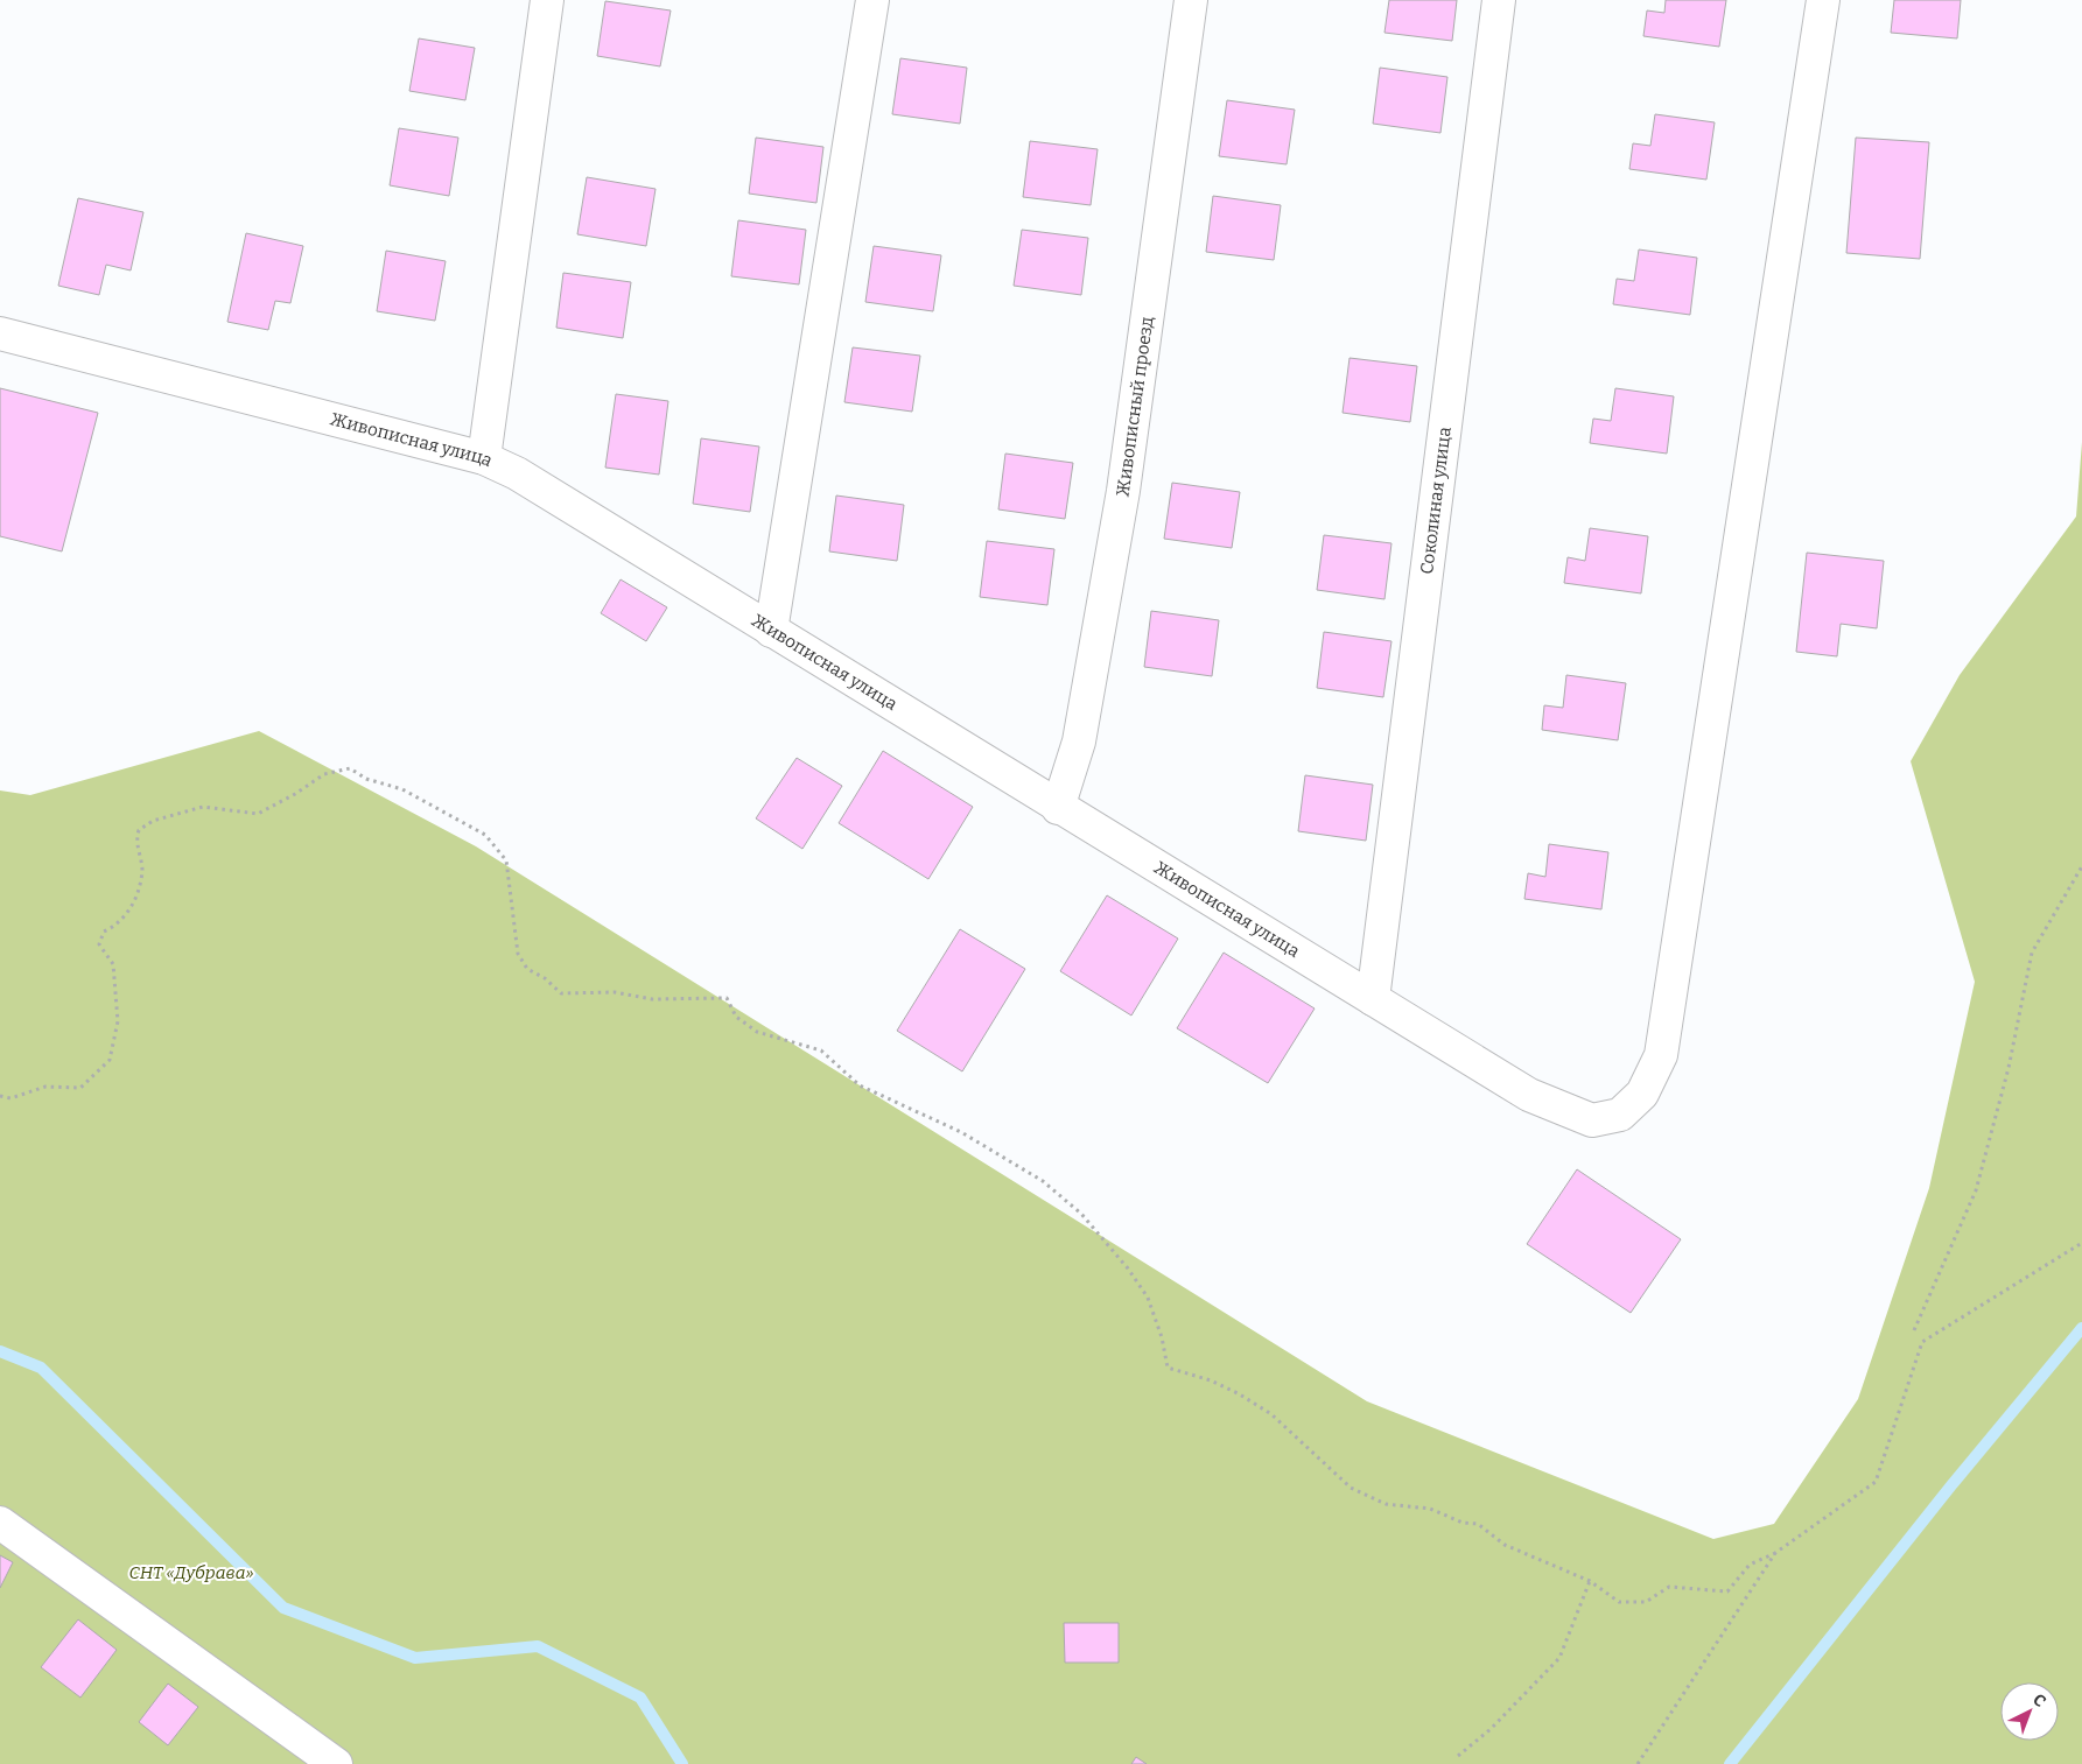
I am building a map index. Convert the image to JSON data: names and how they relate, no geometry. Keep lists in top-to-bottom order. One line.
{"streets":{"street":["Живописный проезд","Живописная улица","Соколиная улица"]},"crossings":[["Живописный проезд","Живописная улица"],["Живописная улица","Соколиная улица"]],"parks":["СНТ «Дубрава»"],"north":"top right"}
